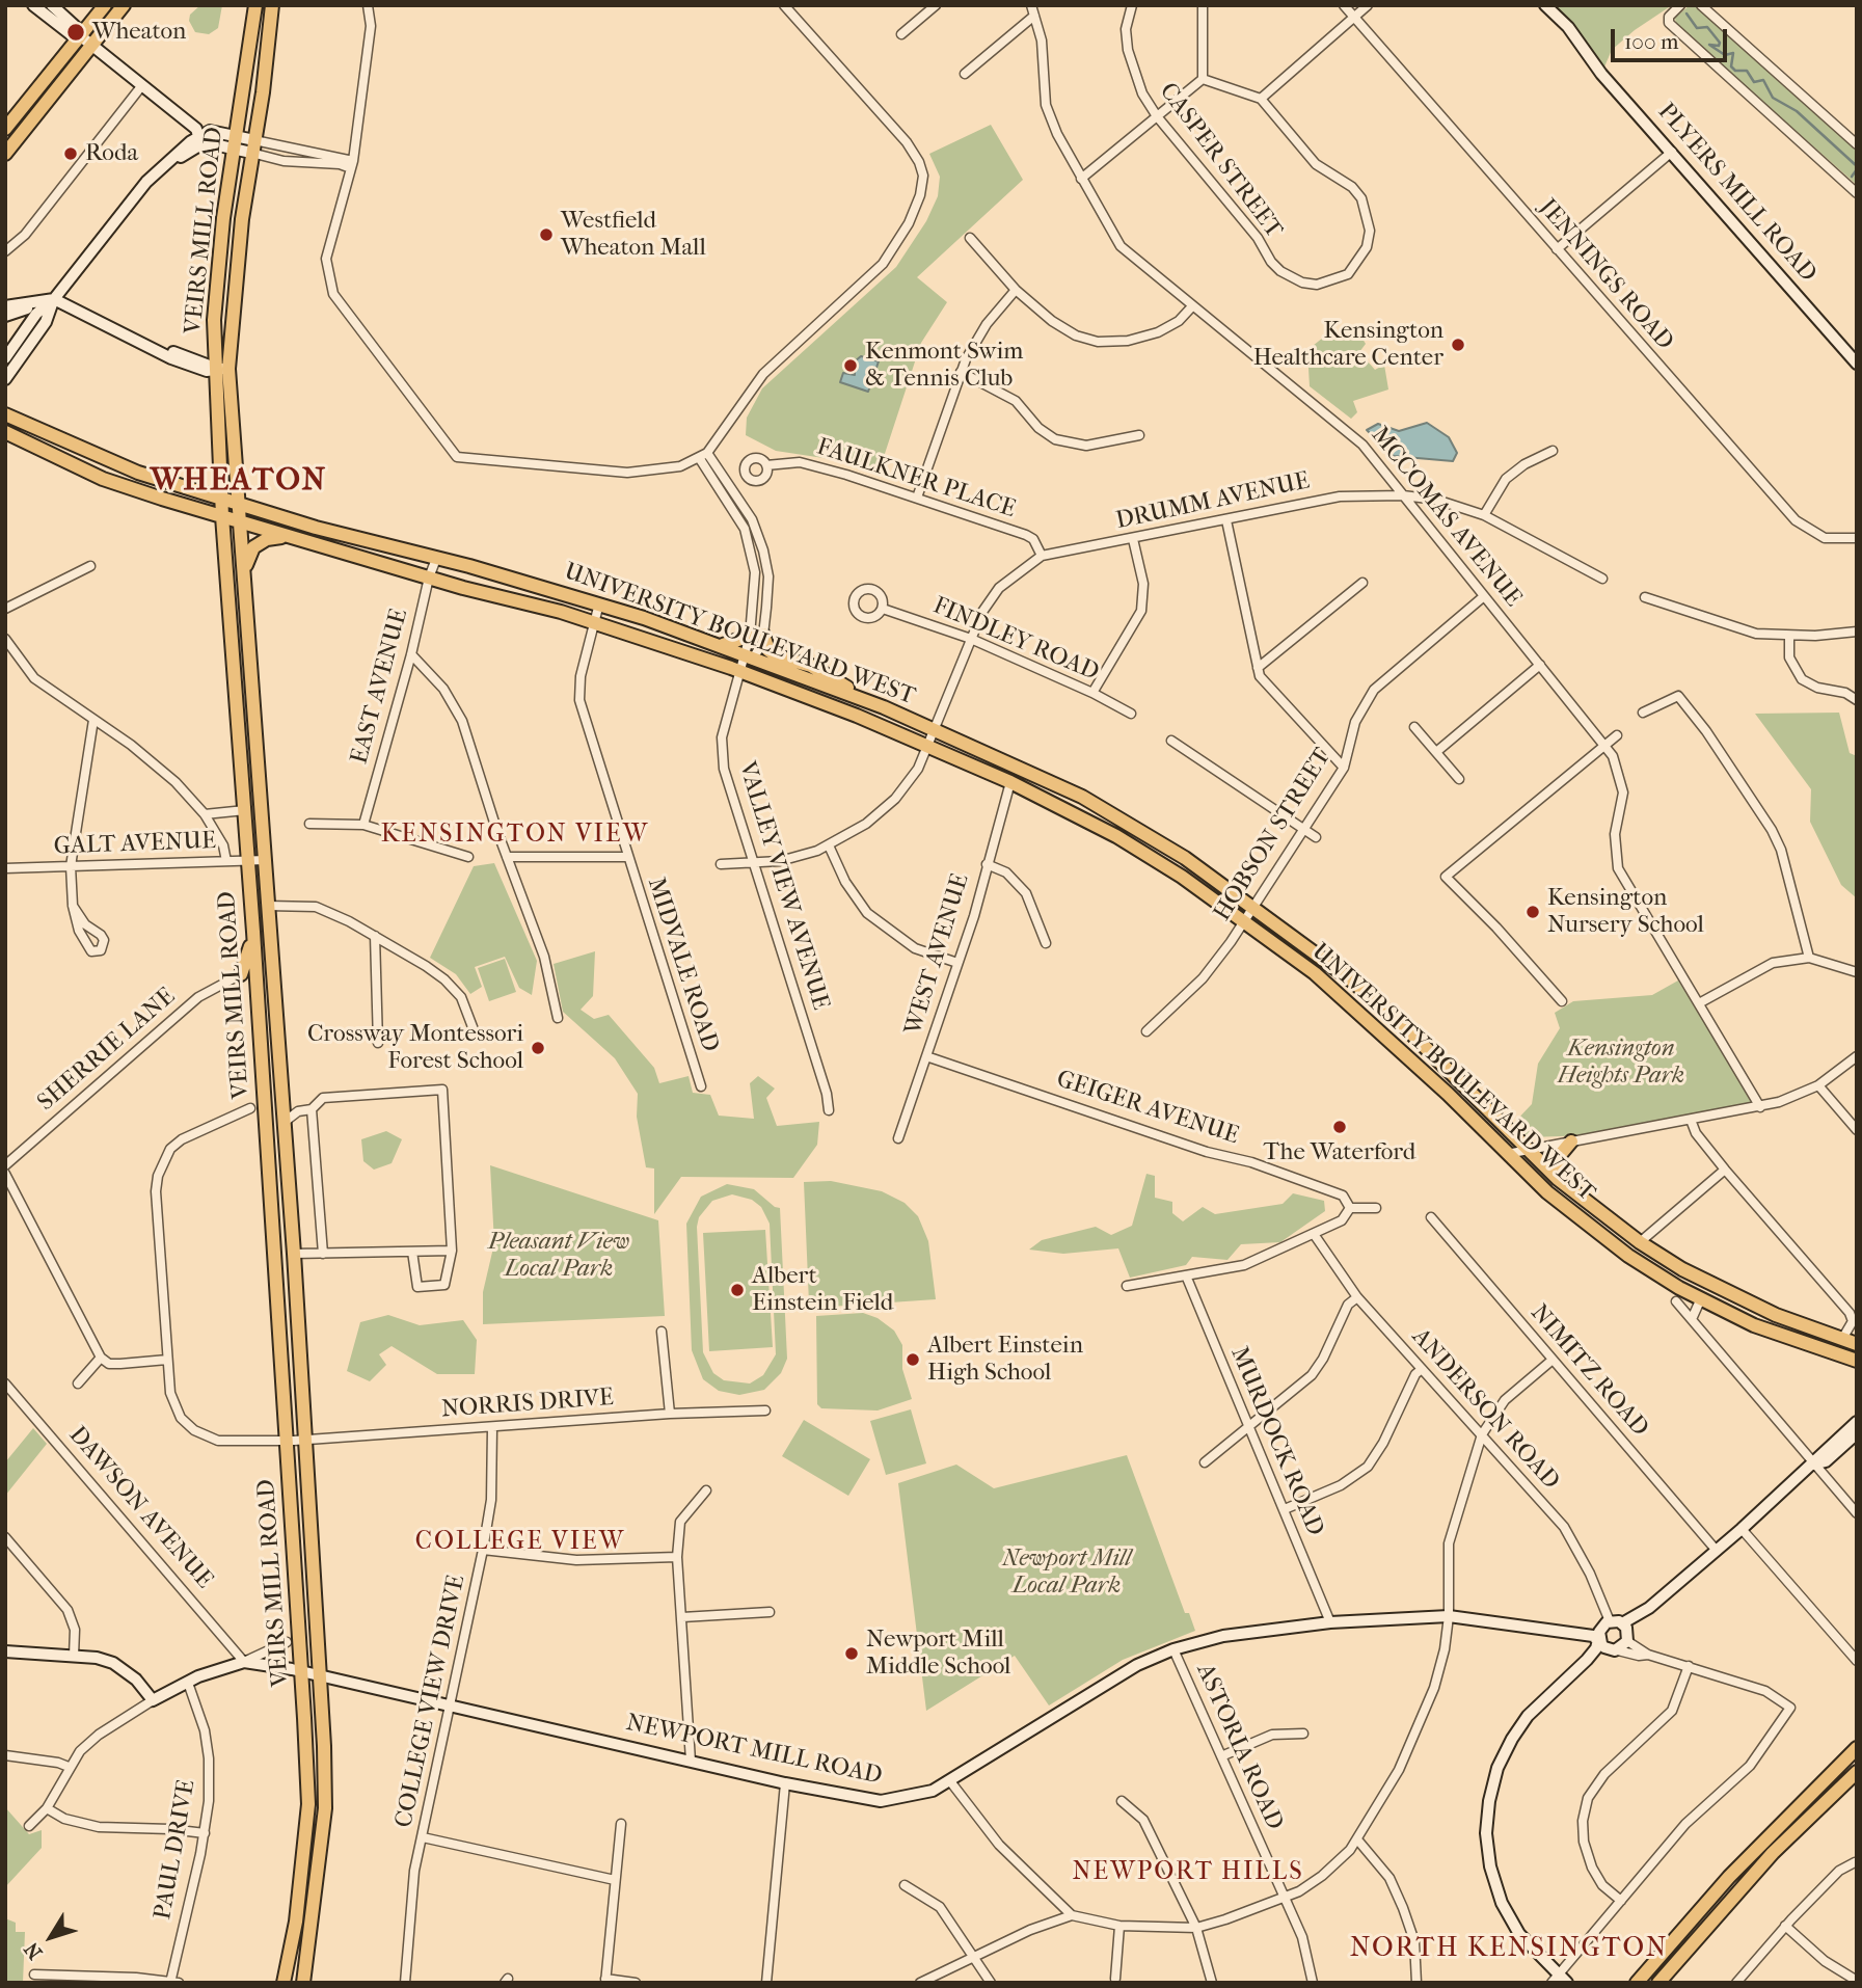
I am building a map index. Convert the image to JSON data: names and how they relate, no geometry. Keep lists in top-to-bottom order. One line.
{"streets":{"main road":["VEIRS MILL ROAD","UNIVERSITY BOULEVARD WEST"],"street":["CASPER STREET","PLYERS MILL ROAD","JENNINGS ROAD","FAULKNER PLACE","DRUMM AVENUE","MCCOMAS AVENUE","FINDLEY ROAD","EAST AVENUE","HOBSON STREET","GALT AVENUE","VALLEY VIEW AVENUE","WEST AVENUE","MIDVALE ROAD","SHERRIE LANE","GEIGER AVENUE","NIMITZ ROAD","NORRIS DRIVE","ANDERSON ROAD","MURDOCK ROAD","DAWSON AVENUE","COLLEGE VIEW DRIVE","ASTORIA ROAD","NEWPORT MILL ROAD","PAUL DRIVE"]},"crossings":[["VEIRS MILL ROAD","UNIVERSITY BOULEVARD WEST"],["VEIRS MILL ROAD","GALT AVENUE"],["VEIRS MILL ROAD","NORRIS DRIVE"],["VEIRS MILL ROAD","NEWPORT MILL ROAD"],["FAULKNER PLACE","DRUMM AVENUE"],["DRUMM AVENUE","MCCOMAS AVENUE"],["DRUMM AVENUE","UNIVERSITY BOULEVARD WEST"],["DRUMM AVENUE","FINDLEY ROAD"],["DRUMM AVENUE","VALLEY VIEW AVENUE"],["MCCOMAS AVENUE","HOBSON STREET"],["UNIVERSITY BOULEVARD WEST","EAST AVENUE"],["UNIVERSITY BOULEVARD WEST","HOBSON STREET"],["UNIVERSITY BOULEVARD WEST","VALLEY VIEW AVENUE"],["UNIVERSITY BOULEVARD WEST","WEST AVENUE"],["UNIVERSITY BOULEVARD WEST","MIDVALE ROAD"],["WEST AVENUE","GEIGER AVENUE"],["NORRIS DRIVE","COLLEGE VIEW DRIVE"],["ANDERSON ROAD","NEWPORT MILL ROAD"],["MURDOCK ROAD","NEWPORT MILL ROAD"],["DAWSON AVENUE","NEWPORT MILL ROAD"],["COLLEGE VIEW DRIVE","NEWPORT MILL ROAD"],["ASTORIA ROAD","NEWPORT MILL ROAD"],["NEWPORT MILL ROAD","PAUL DRIVE"]],"districts":["WHEATON","KENSINGTON VIEW","COLLEGE VIEW","NEWPORT HILLS","NORTH KENSINGTON"],"parks":["Kensington Heights Park","Pleasant View Local Park","Newport Mill Local Park"],"places":["Wheaton","Roda","Westfield Wheaton Mall","Kensington Healthcare Center","Kenmont Swim & Tennis Club","Kensington Nursery School","Crossway Montessori Forest School","The Waterford","Albert Einstein Field","Albert Einstein High School","Newport Mill Middle School"],"scale_bar":"100 m","north":"bottom left"}
